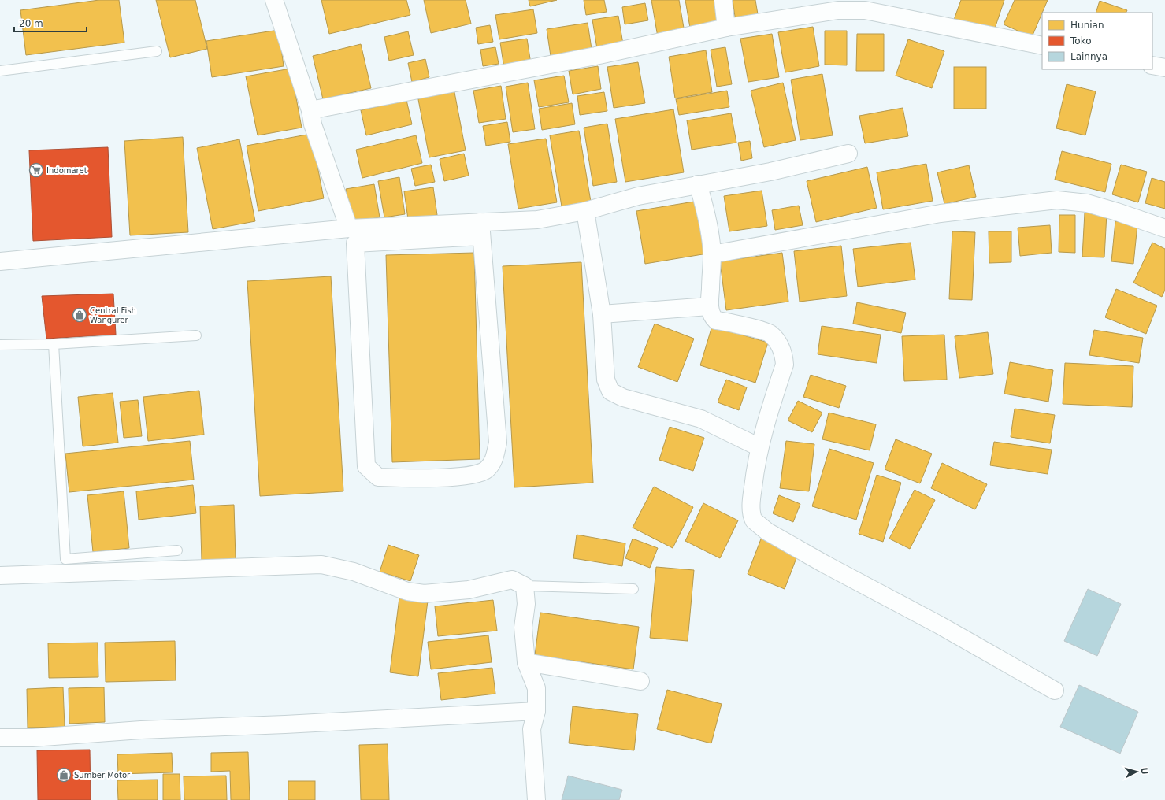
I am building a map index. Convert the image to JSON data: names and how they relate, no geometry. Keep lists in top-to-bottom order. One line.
{"places":{"supermarket":["Indomaret"],"shop":["Central Fish Wangurer","Sumber Motor"]},"legend":["Hunian","Toko","Lainnya"],"scale_bar":"20 m","north":"right"}
